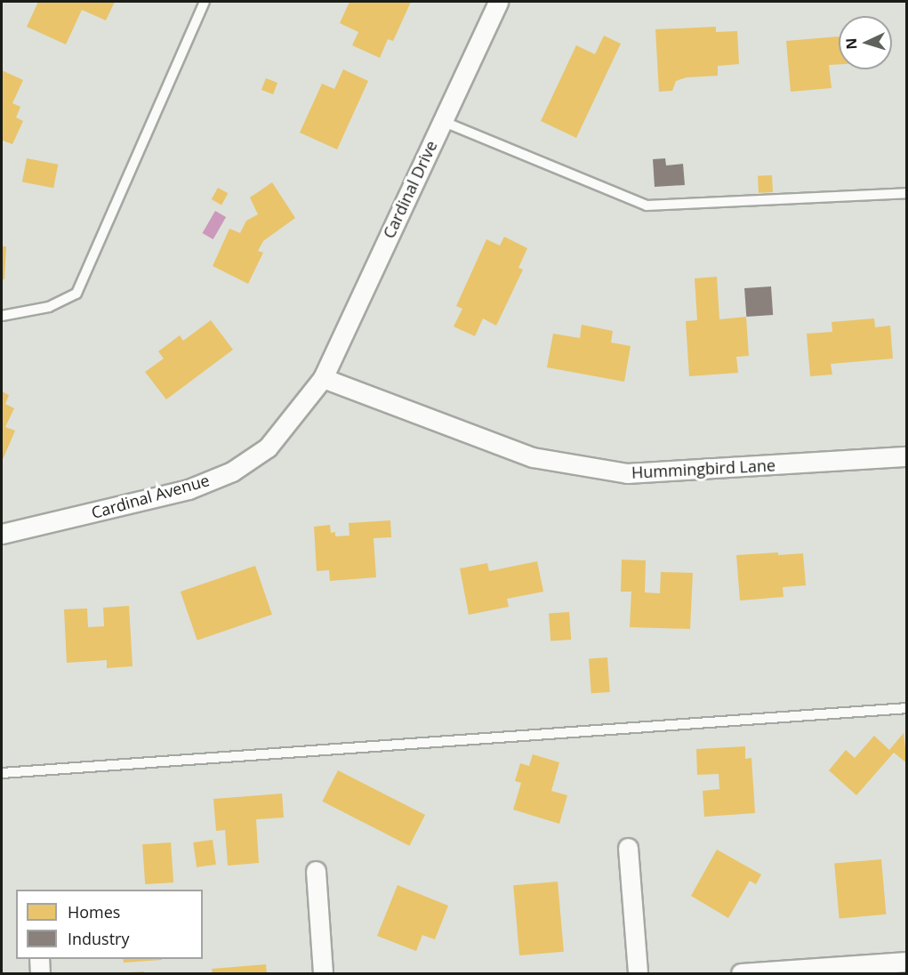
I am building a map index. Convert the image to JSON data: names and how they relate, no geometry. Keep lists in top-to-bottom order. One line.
{"streets":{"street":["Cardinal Drive","Hummingbird Lane","Cardinal Avenue"]},"crossings":[["Cardinal Drive","Hummingbird Lane"],["Cardinal Drive","Cardinal Avenue"],["Hummingbird Lane","Cardinal Avenue"]],"legend":["Homes","Industry"],"north":"left"}
